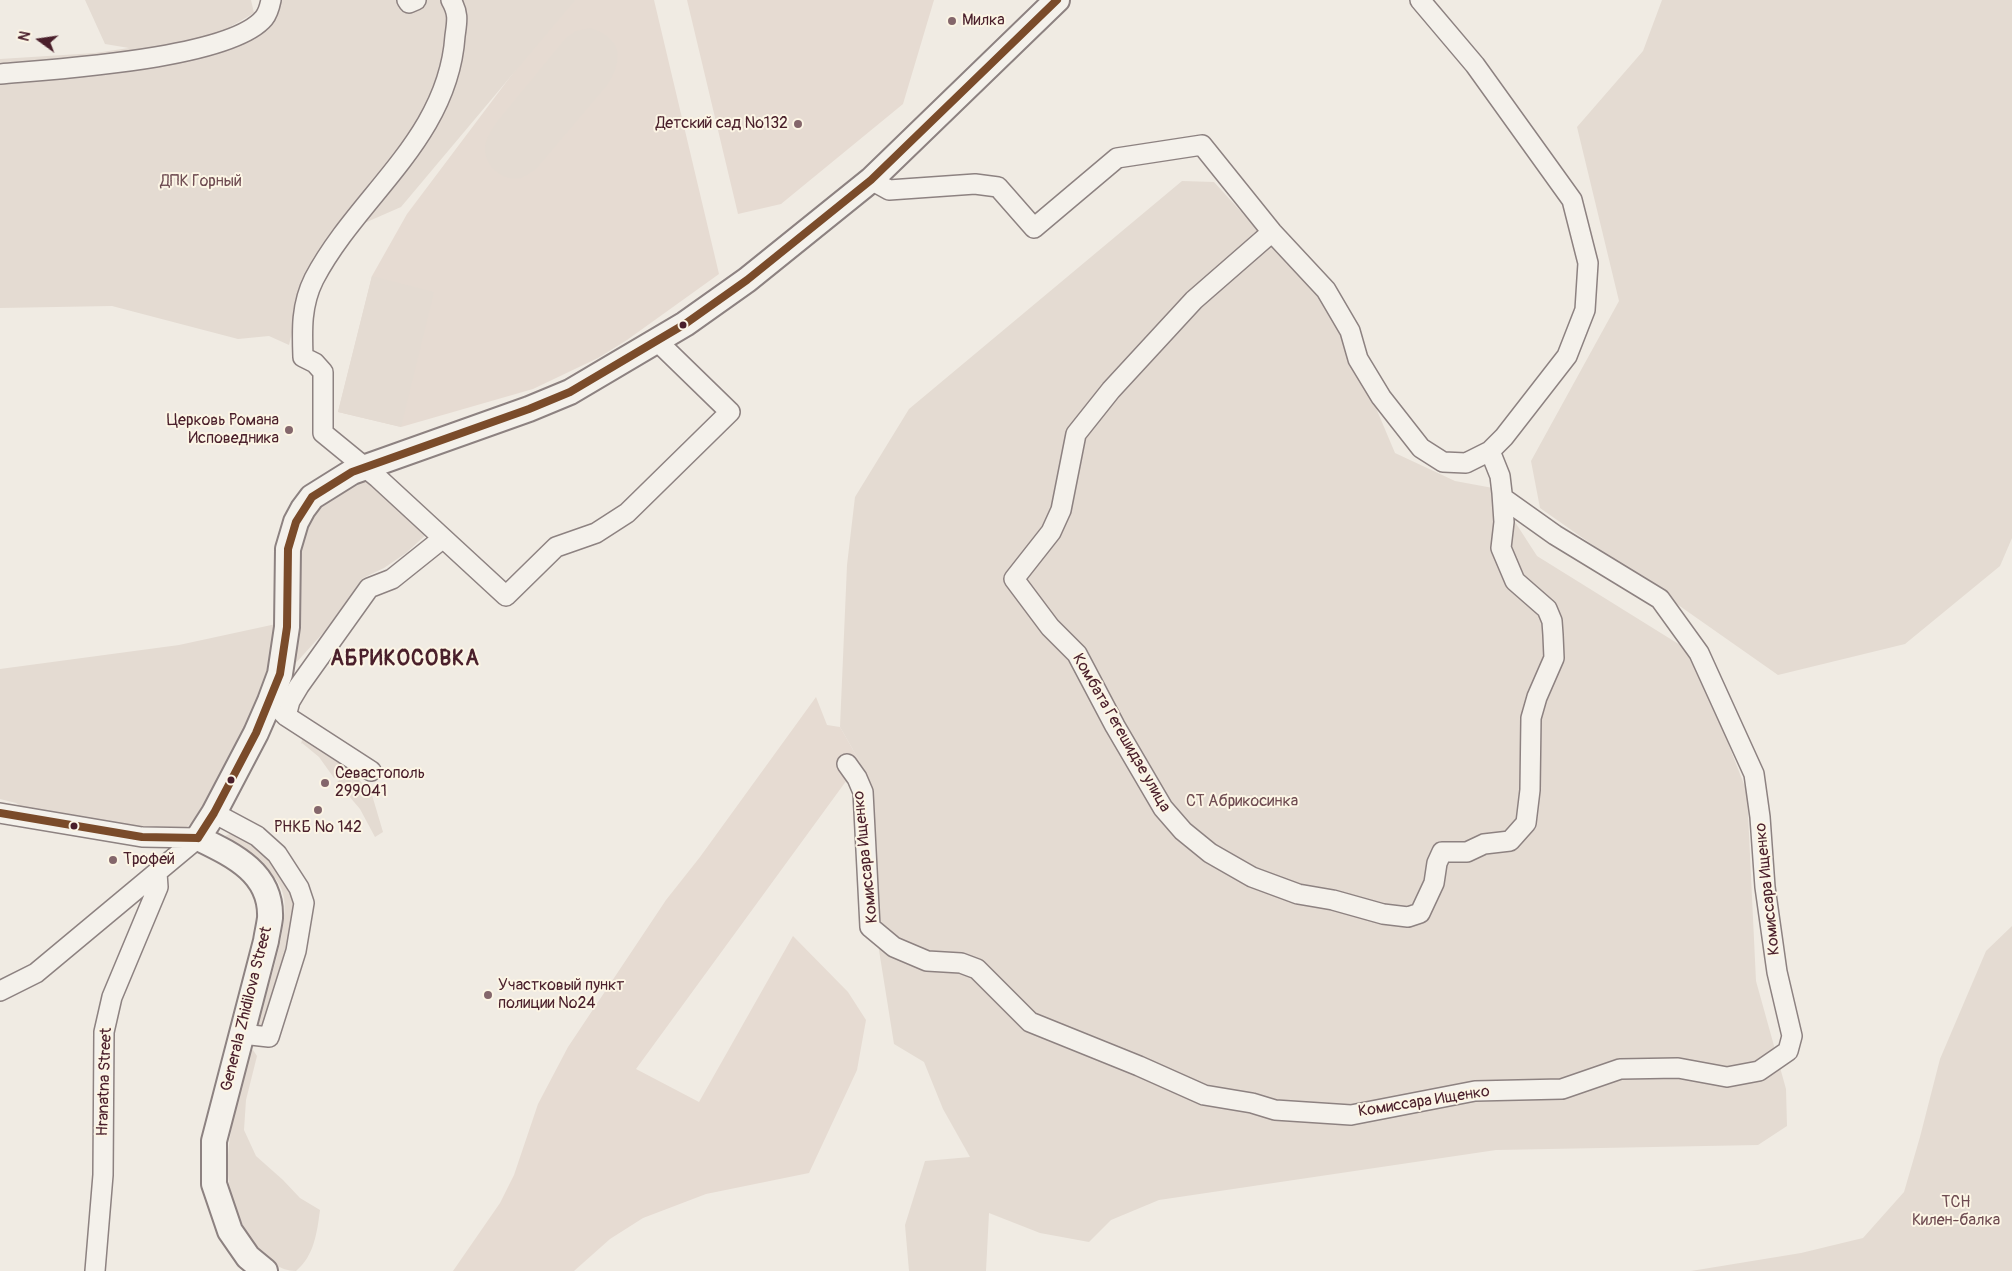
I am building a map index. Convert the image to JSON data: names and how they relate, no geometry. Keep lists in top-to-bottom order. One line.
{"streets":{"main road":["Generala Zhidilova Street"],"street":["Комбата Гегешидзе улица","Комиссара Ищенко","Hranatna Street"]},"crossings":[["Комбата Гегешидзе улица","Комиссара Ищенко"]],"districts":["АБРИКОСОВКА"],"parks":["ДПК Горный","СТ Абрикосинка","ТСН Килен-балка"],"places":["Милка","Детский сад №132","Церковь Романа Исповедника","Севастополь 299041","РНКБ № 142","Трофей","Участковый пункт полиции №24"],"north":"left"}
